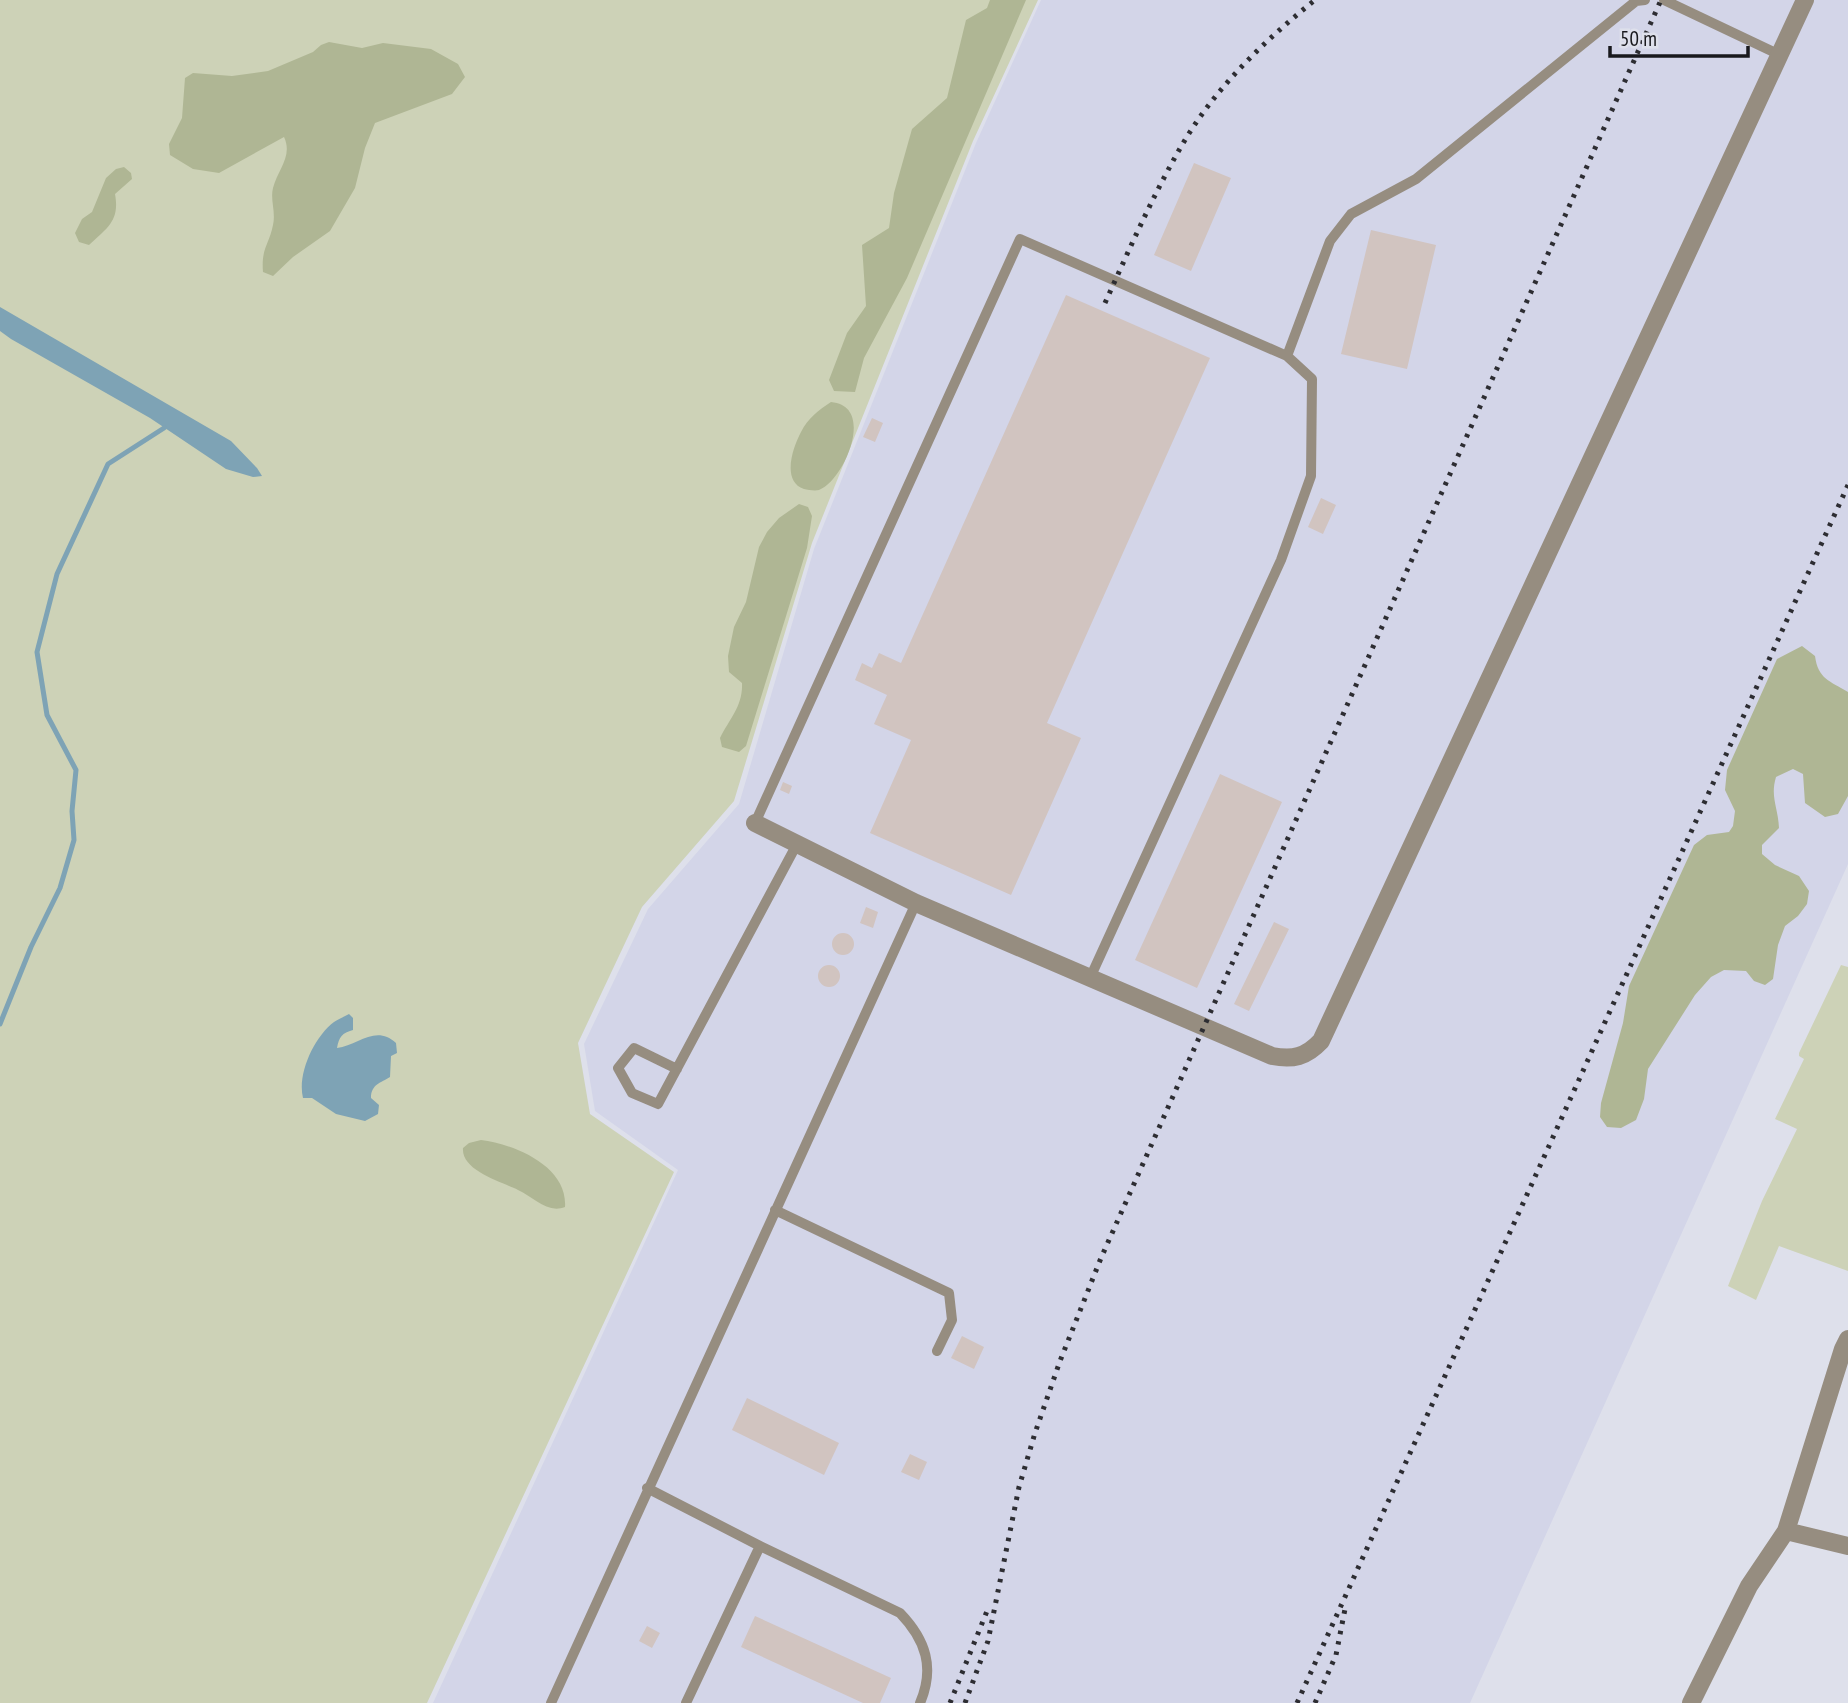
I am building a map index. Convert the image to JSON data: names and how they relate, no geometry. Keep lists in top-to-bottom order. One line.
{"scale_bar":"50 m"}
